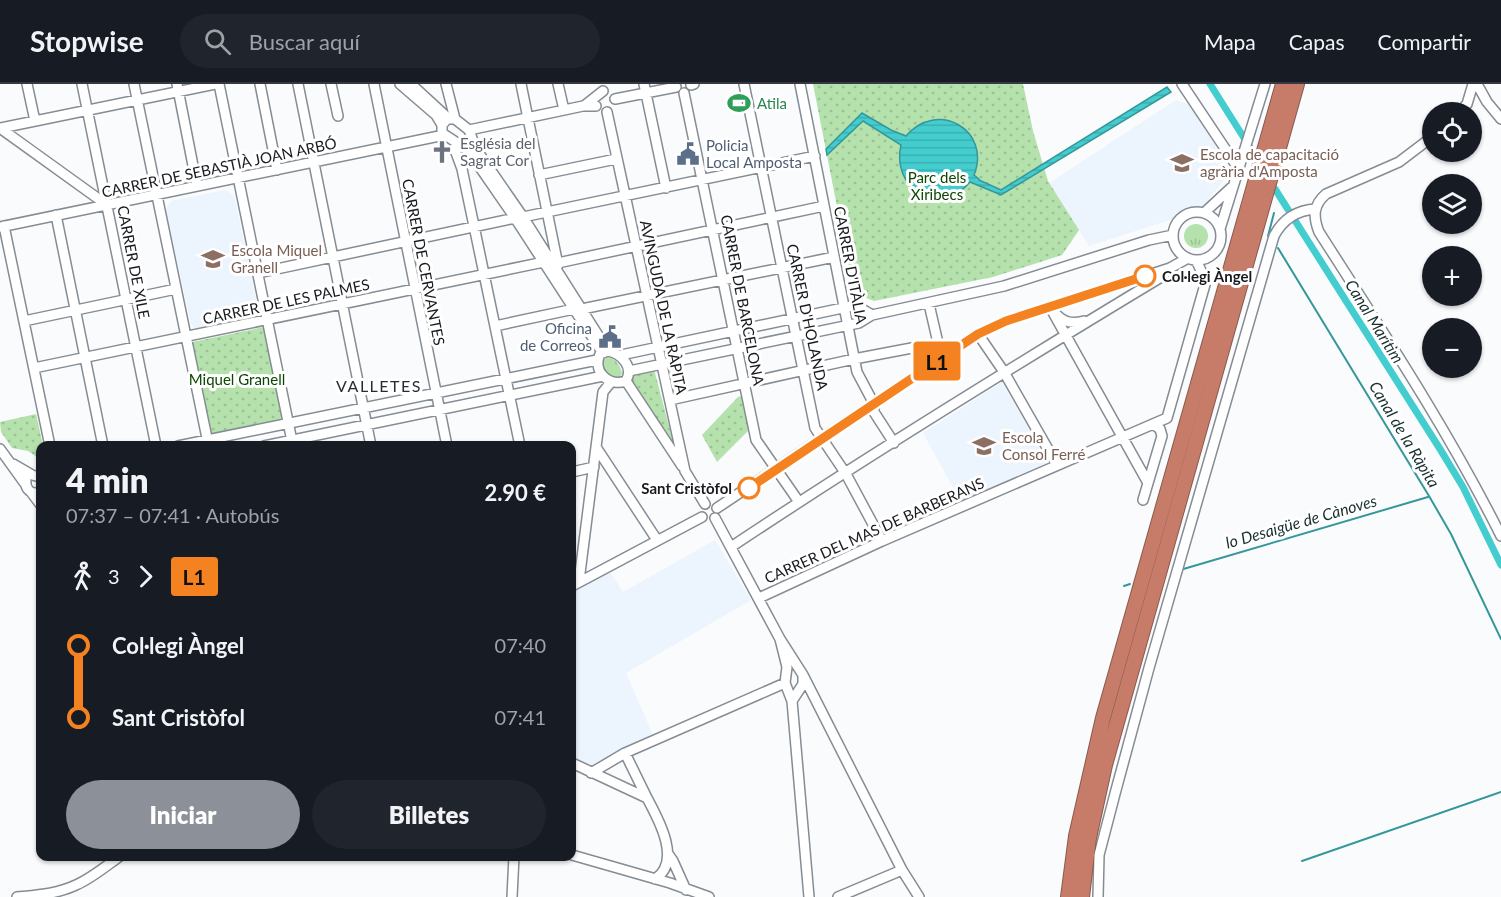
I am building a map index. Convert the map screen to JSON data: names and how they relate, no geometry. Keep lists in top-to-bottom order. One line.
{"streets":{"street":["CARRER DE SEBASTIÀ JOAN ARBÓ","CARRER DE XILE","CARRER DE CERVANTES","CARRER D'ITÀLIA","CARRER DE BARCELONA","CARRER DE LES PALMES","AVINGUDA DE LA RÀPITA","CARRER D'HOLANDA","CARRER DEL MAS DE BARBERANS"]},"crossings":[["CARRER DE SEBASTIÀ JOAN ARBÓ","CARRER DE XILE"],["CARRER DE SEBASTIÀ JOAN ARBÓ","CARRER DE CERVANTES"],["CARRER DE XILE","CARRER DE LES PALMES"],["CARRER DE CERVANTES","CARRER DE LES PALMES"],["CARRER D'HOLANDA","CARRER DEL MAS DE BARBERANS"]],"districts":["VALLETES"],"water":["Canal Marítim","Canal de la Ràpita","lo Desaigüe de Cànoves"],"parks":["Parc dels Xiribecs","Miquel Granell"],"places":{"sports":["Atila"],"church":["Església del Sagrat Cor"],"public building":["Policia Local Amposta","Oficina de Correos"],"school or university":["Escola de capacitació agrària d'Amposta","Escola Miquel Granell","Escola Consol Ferré"],"other":["Col·legi Àngel","Sant Cristòfol"]},"lines":["bus line L1"],"page":{"header":"Stopwise","search":"Buscar aquí","nav":["Mapa","Capas","Compartir"],"on_map":"L1","map_buttons":["+","−"],"heading":["4 min","07:37 – 07:41 · Autobús","2.90 €"],"legs":["3","L1"],"list":[{"name":"Col·legi Àngel","value":"07:40"},{"name":"Sant Cristòfol","value":"07:41"}],"buttons":["Iniciar","Billetes"]}}
